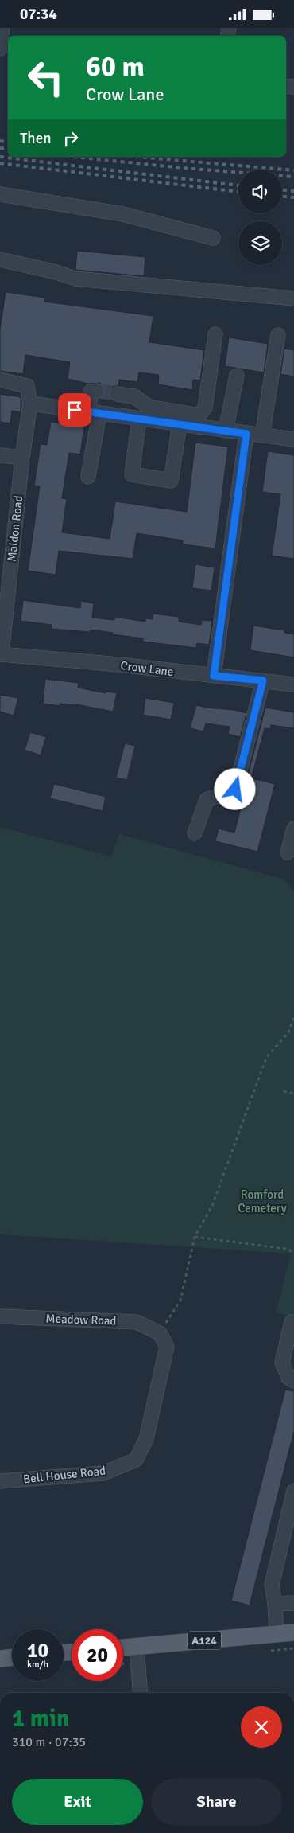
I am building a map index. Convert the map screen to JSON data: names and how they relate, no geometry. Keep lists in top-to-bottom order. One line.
{"streets":{"main road":["A124"],"street":["Maldon Road","Crow Lane","Meadow Road","Bell House Road"]},"crossings":[["Maldon Road","Crow Lane"],["Meadow Road","Bell House Road"]],"parks":["Romford Cemetery"],"page":{"status":"07:34","turn":["60 m","Crow Lane"],"then":"Then","speed":"10 km/h","limit":"20","heading":["1 min","310 m · 07:35"],"buttons":["Exit","Share"]}}
